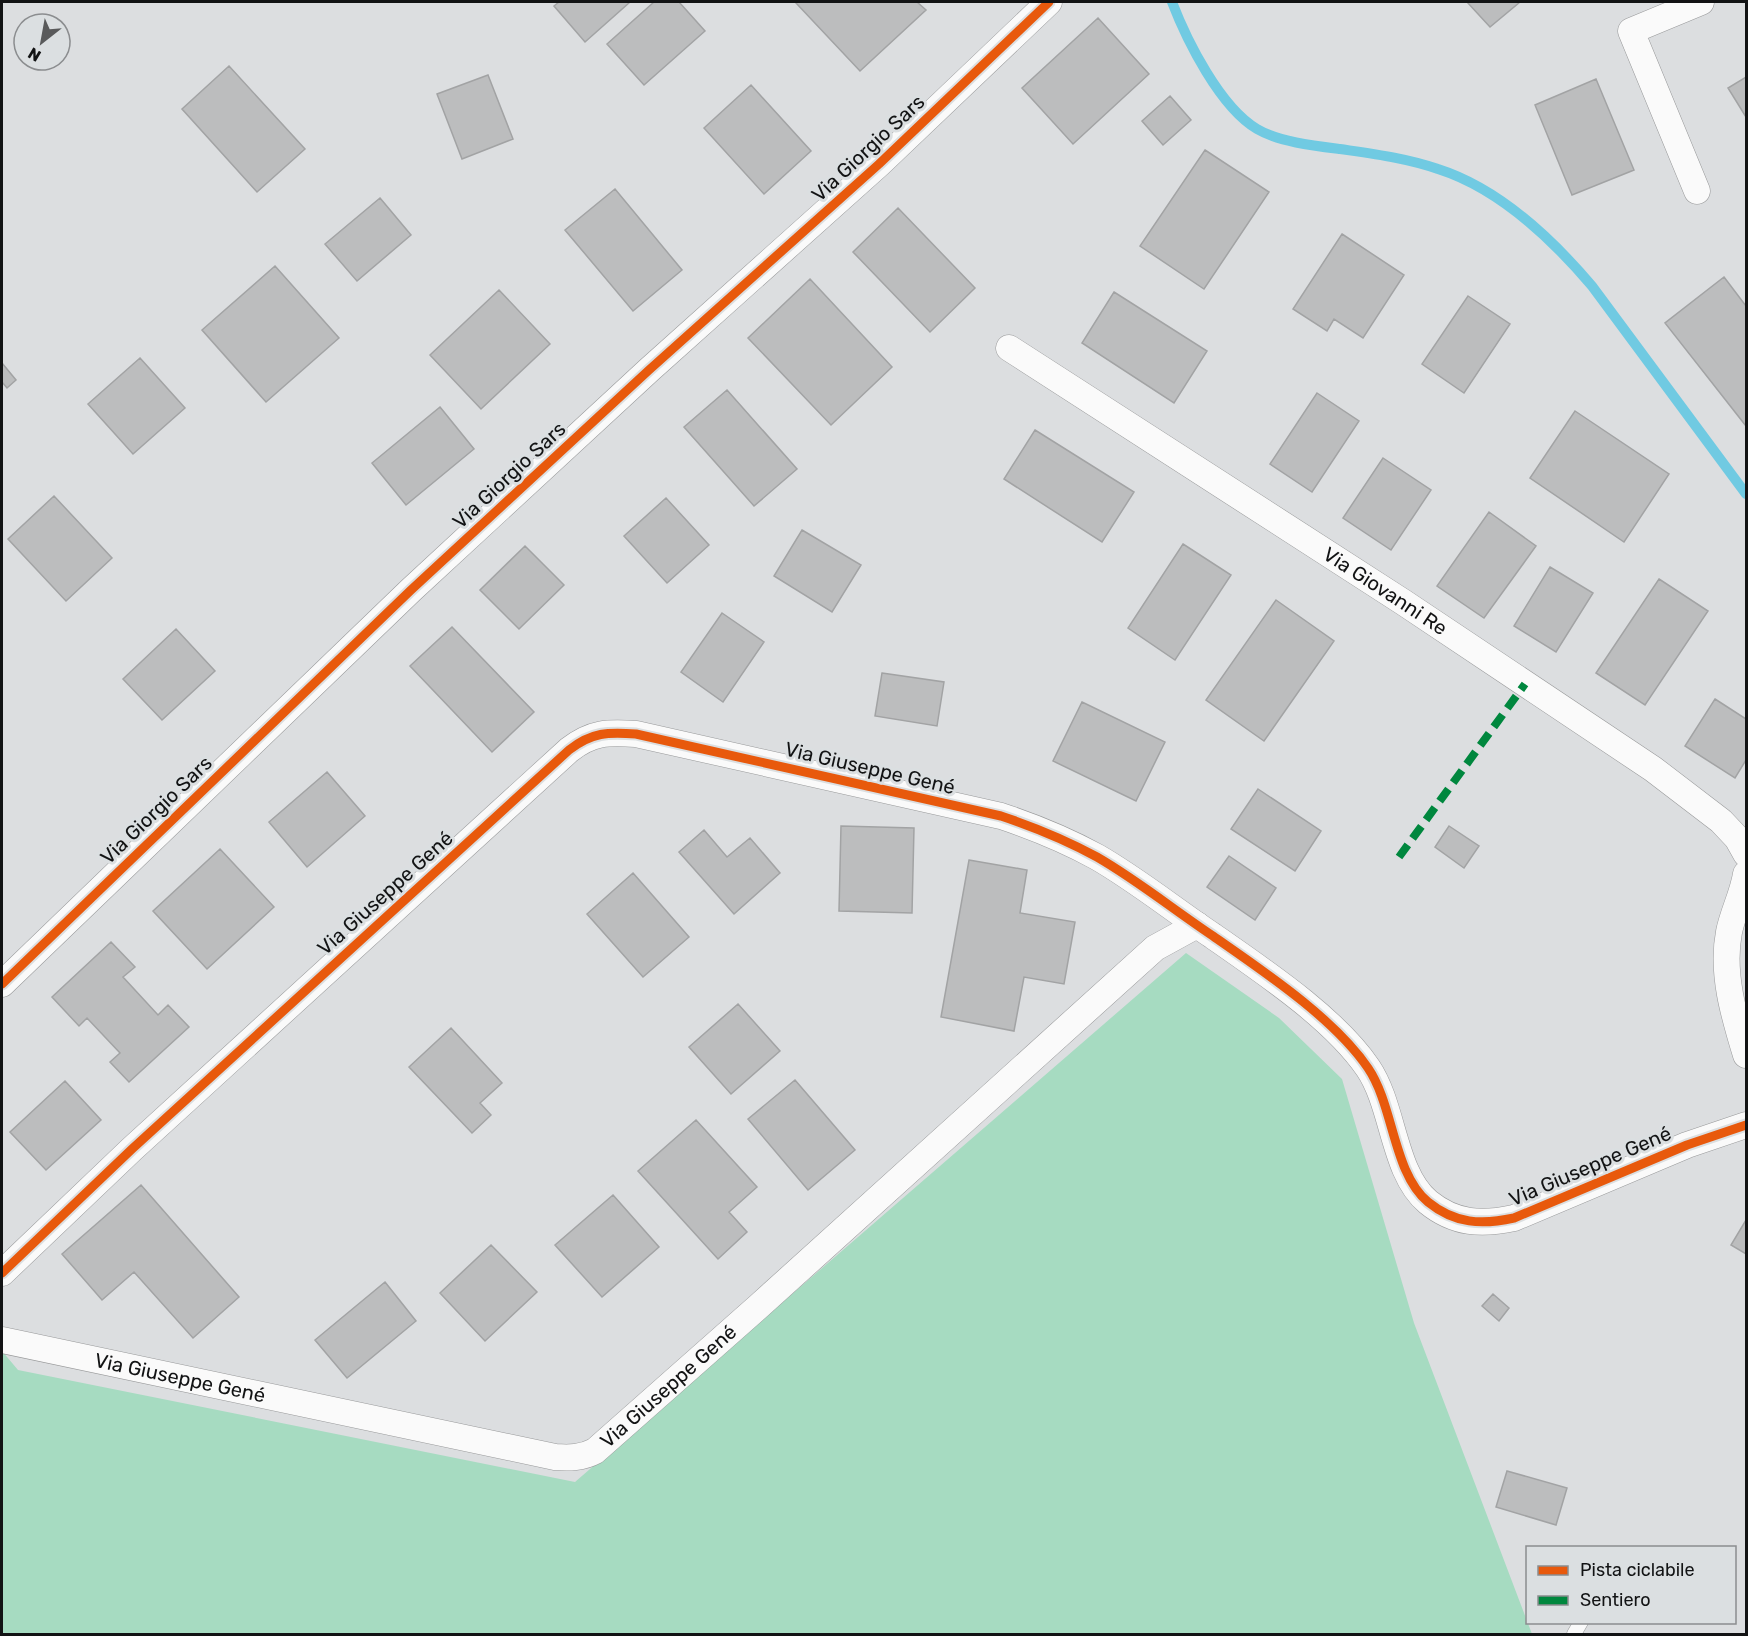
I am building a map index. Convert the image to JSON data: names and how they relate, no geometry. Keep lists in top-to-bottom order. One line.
{"streets":{"street":["Via Giorgio Sars","Via Giovanni Re","Via Giuseppe Gené"]},"legend":["Pista ciclabile","Sentiero"],"north":"bottom left"}
